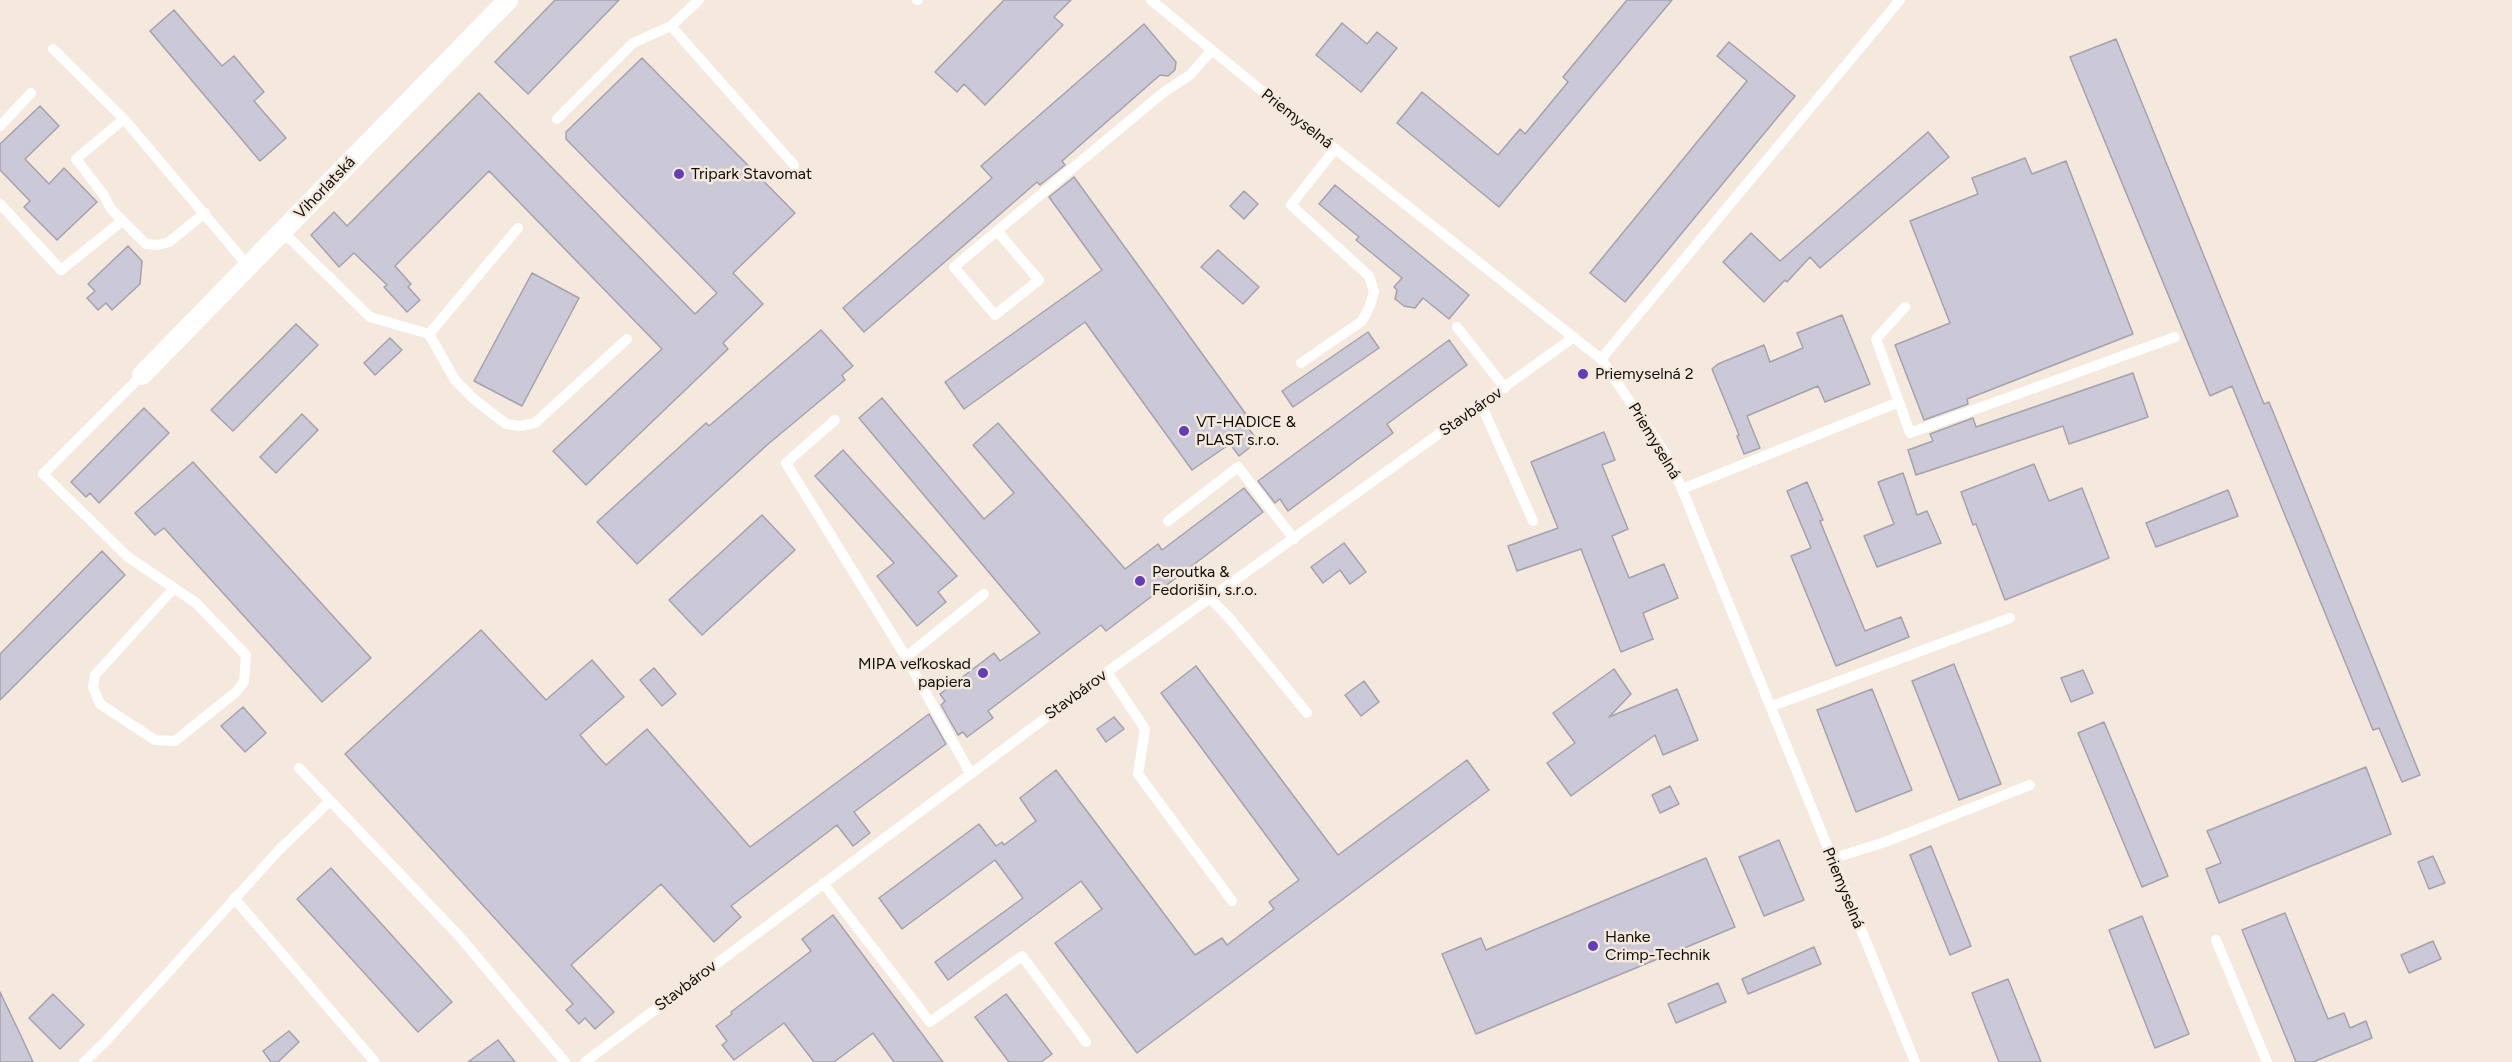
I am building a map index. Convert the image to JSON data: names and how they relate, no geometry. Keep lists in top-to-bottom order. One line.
{"streets":{"street":["Vihorlatská"],"lane":["Priemyselná","Stavbárov"]},"crossings":[["Priemyselná","Stavbárov"]],"places":["Tripark Stavomat","Priemyselná 2","VT-HADICE & PLAST s.r.o.","Peroutka & Fedorišin, s.r.o.","MIPA veľkoskad papiera","Hanke Crimp-Technik"]}
